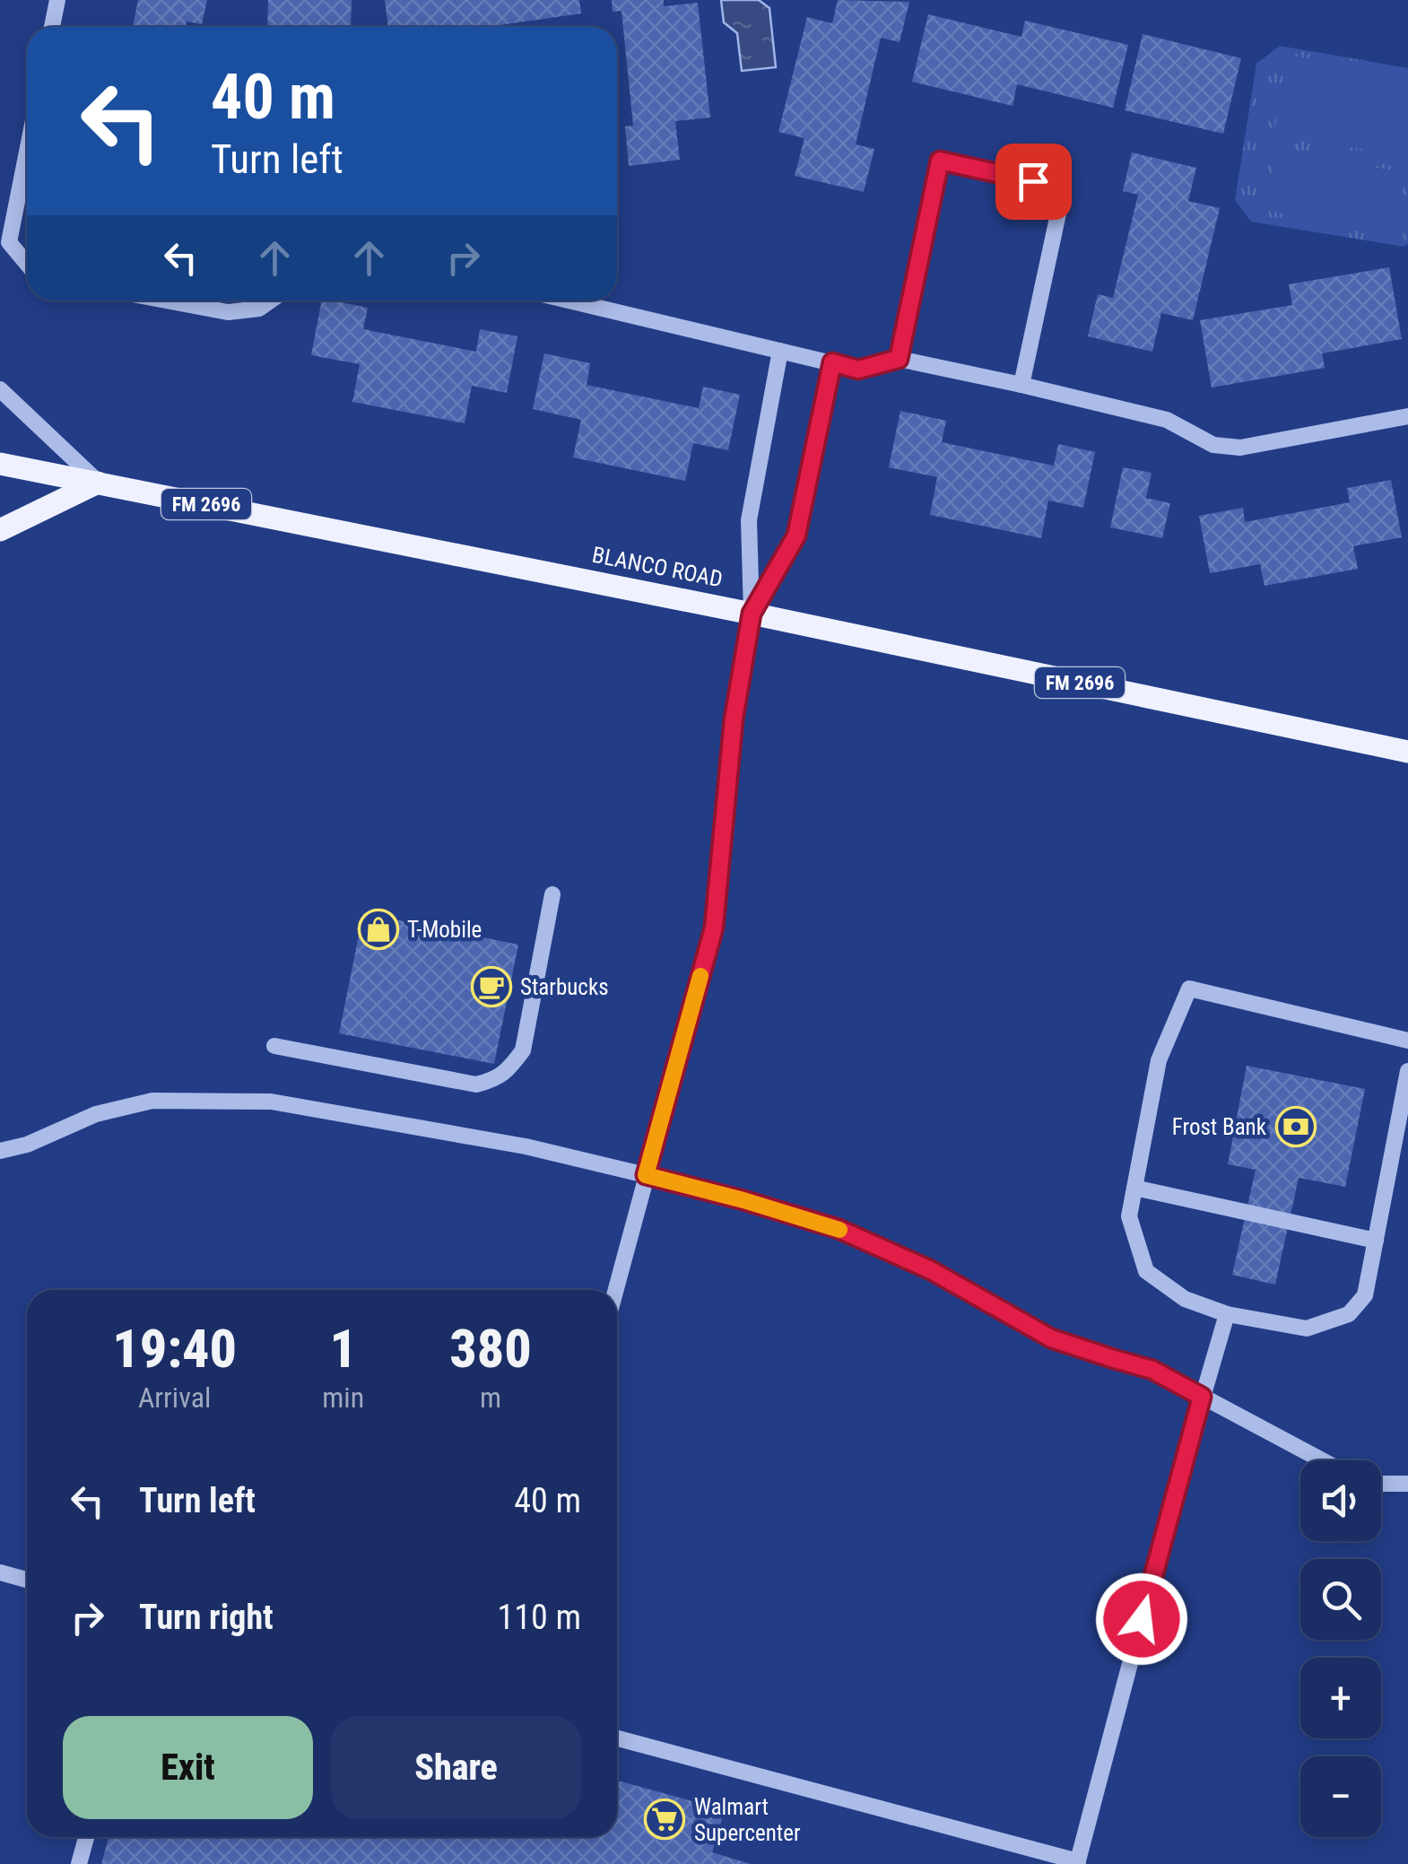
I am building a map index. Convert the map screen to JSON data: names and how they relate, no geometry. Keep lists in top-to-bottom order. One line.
{"streets":{"main road":["FM 2696","BLANCO ROAD"]},"places":{"shop":["T-Mobile"],"cafe":["Starbucks"],"bank":["Frost Bank"],"supermarket":["Walmart Supercenter"]},"page":{"turn":["40 m","Turn left"],"eta":["19:40","Arrival","1","min","380","m"],"list":[{"name":"Turn left","value":"40 m"},{"name":"Turn right","value":"110 m"}],"map_buttons":["+","−"],"buttons":["Exit","Share"]}}
